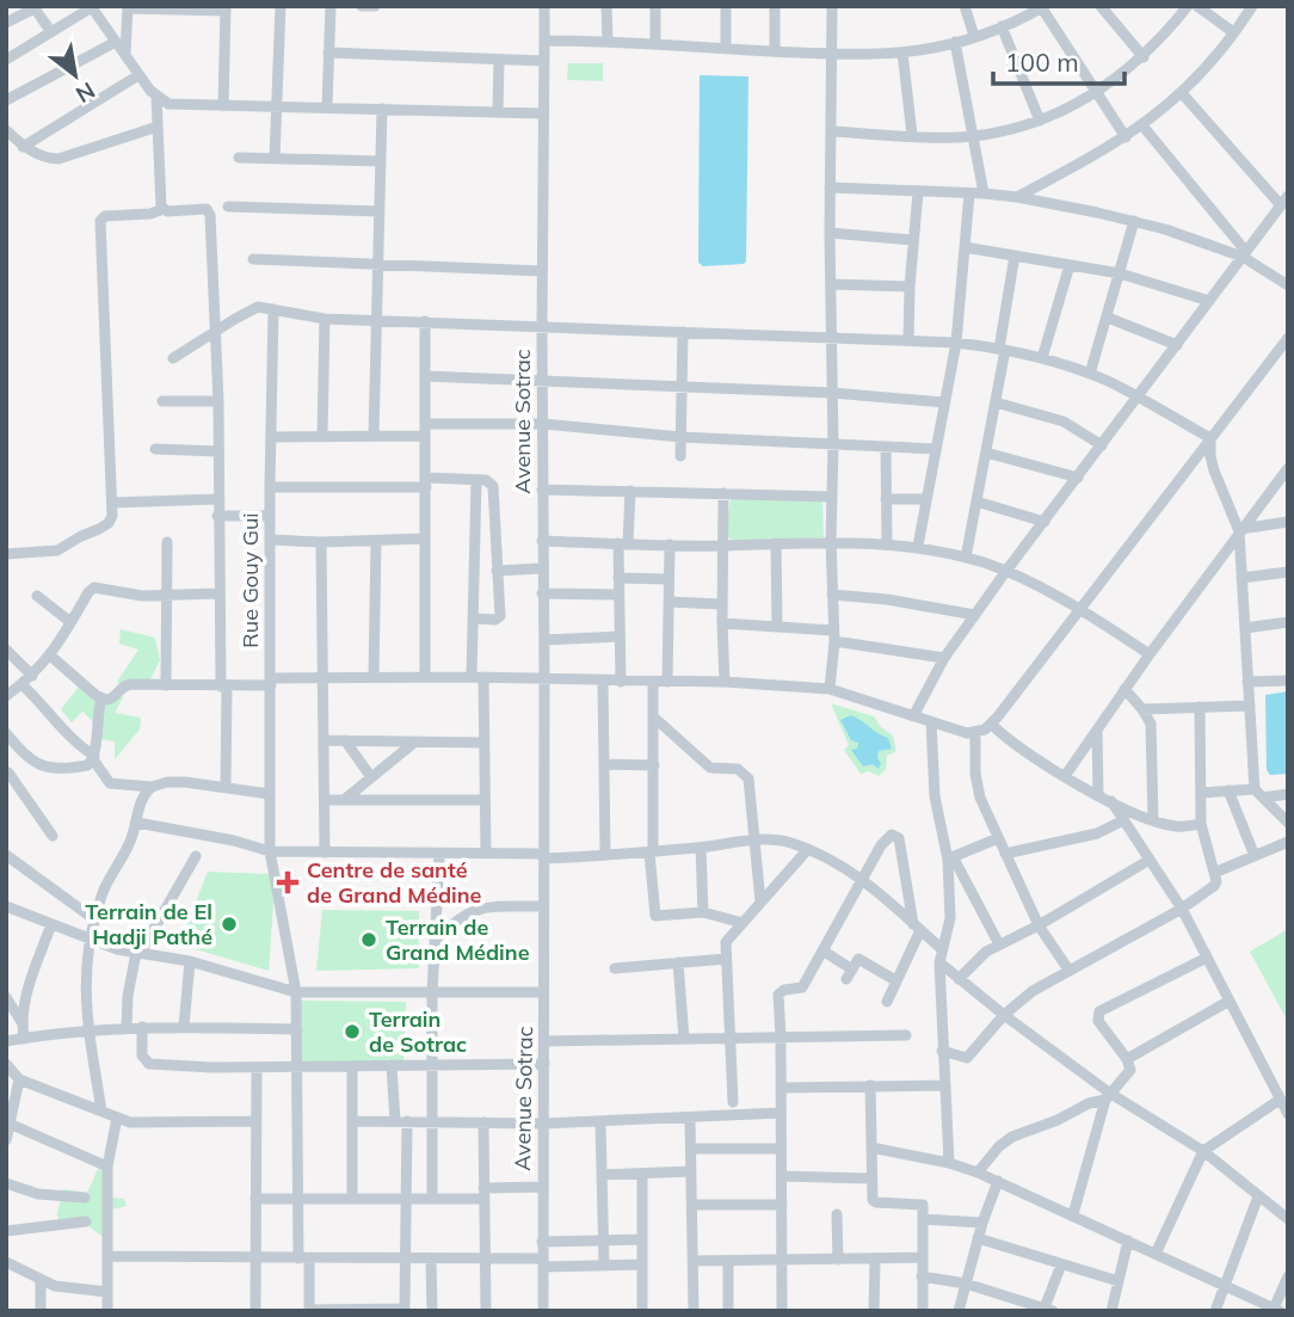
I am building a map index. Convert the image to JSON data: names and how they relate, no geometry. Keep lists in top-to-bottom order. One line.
{"streets":{"street":["Avenue Sotrac","Rue Gouy Gui"]},"places":{"health":["Centre de santé de Grand Médine"],"other":["Terrain de El Hadji Pathé","Terrain de Grand Médine","Terrain de Sotrac"]},"scale_bar":"100 m","north":"bottom right"}
